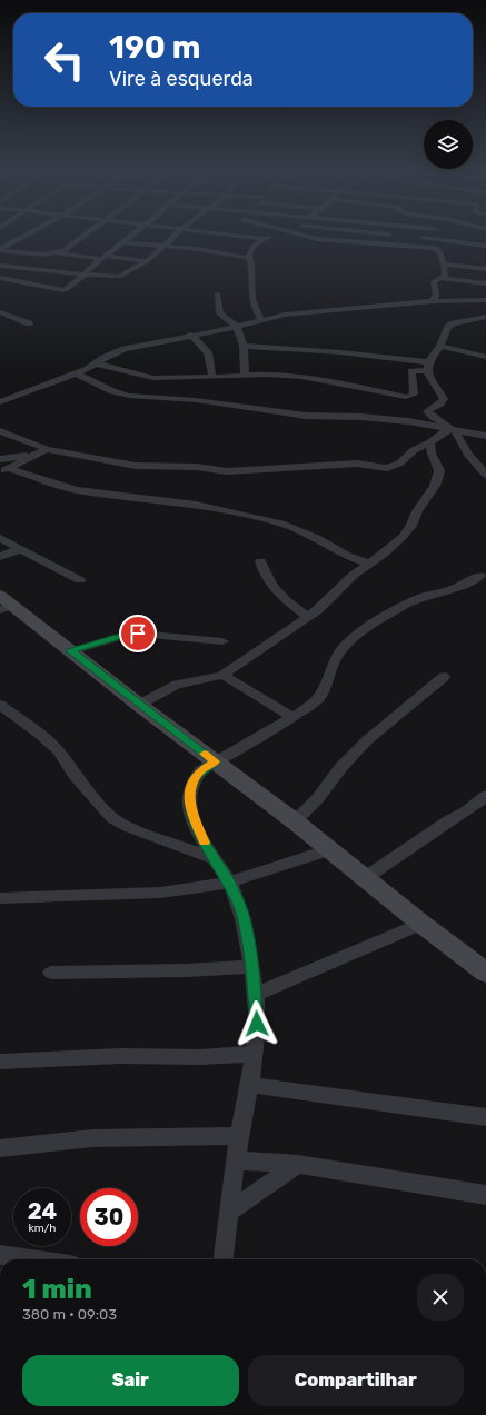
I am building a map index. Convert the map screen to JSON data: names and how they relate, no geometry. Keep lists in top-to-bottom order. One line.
{"page":{"turn":["190 m","Vire à esquerda"],"speed":"24 km/h","limit":"30","heading":["1 min","380 m · 09:03"],"buttons":["Sair","Compartilhar"]}}
